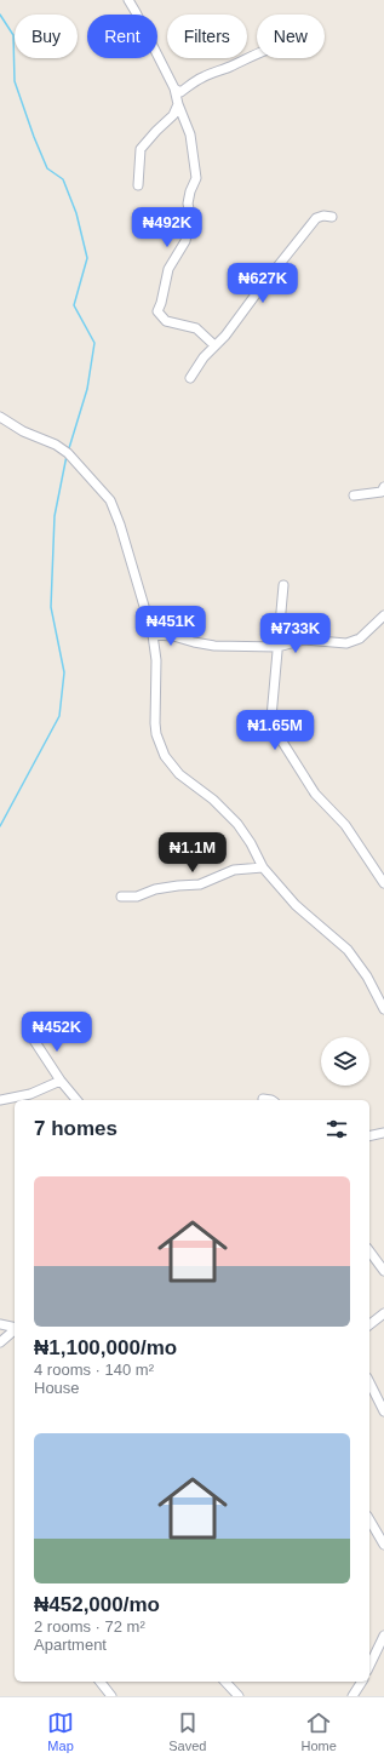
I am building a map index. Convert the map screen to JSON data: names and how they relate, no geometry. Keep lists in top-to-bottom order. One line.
{"page":{"chip":["Buy","Rent","Filters","New"],"price":["₦492K","₦627K","₦451K","₦733K","₦1.65M","₦1.1M","₦452K"],"heading":"7 homes","list":[{"name":"₦1,100,000/mo","note":"4 rooms · 140 m² · House"},{"name":"₦452,000/mo","note":"2 rooms · 72 m² · Apartment"}],"tabs":["Map","Saved","Home"]}}
